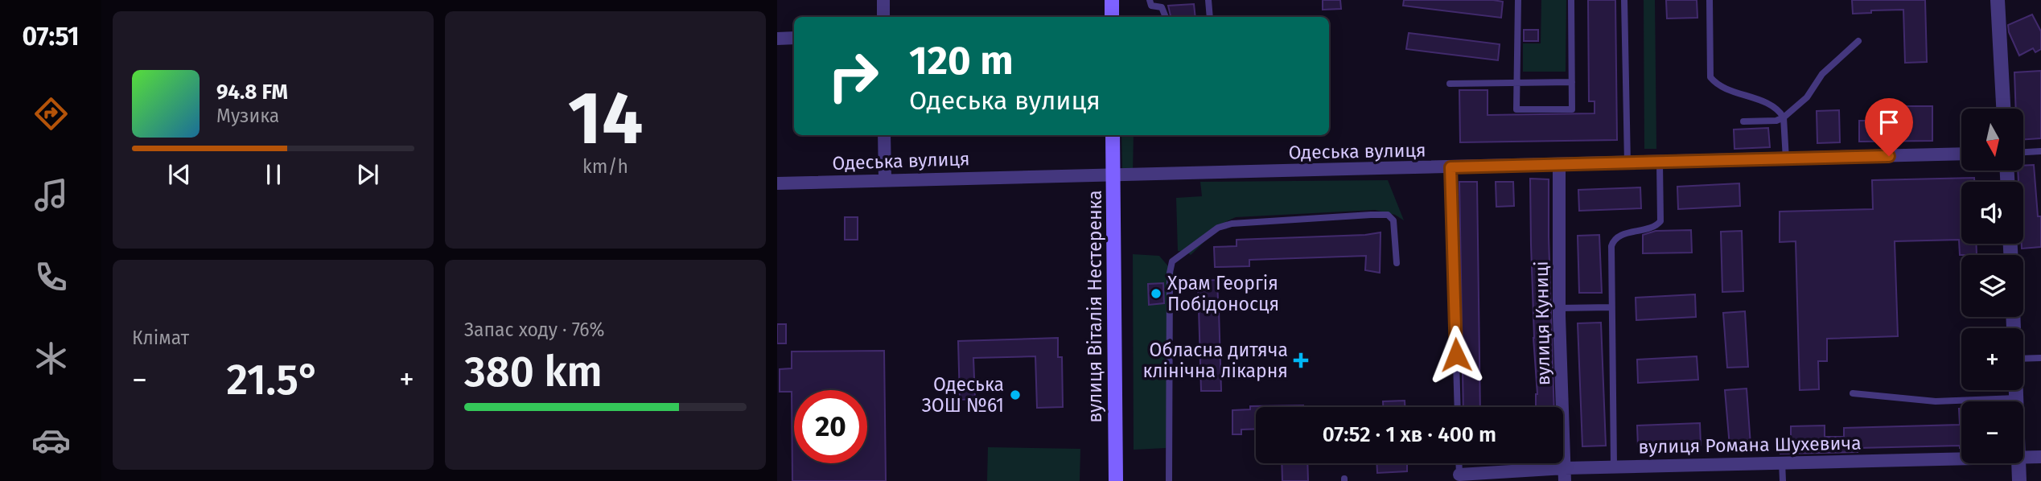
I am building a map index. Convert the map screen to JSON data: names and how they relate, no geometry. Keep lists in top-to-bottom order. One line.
{"streets":{"main road":["вулиця Віталія Нестеренка"],"street":["Одеська вулиця","вулиця Куниці","вулиця Романа Шухевича"]},"crossings":[["Одеська вулиця","вулиця Віталія Нестеренка"],["Одеська вулиця","вулиця Куниці"],["вулиця Куниці","вулиця Романа Шухевича"]],"places":{"other":["Храм Георгія Побідоносця","Одеська ЗОШ №61"],"health":["Обласна дитяча клінічна лікарня"]},"north":"bottom","page":{"tabs":"07:51","tile":[["14","km/h"],"Клімат",["Запас ходу · 76%","380 km"]],"turn":["120 m","Одеська вулиця"],"song":["94.8 FM","Музика"],"map_buttons":["+","−"],"heat":["−","21.5°","+"],"limit":"20","trip":"07:52 · 1 хв · 400 m"}}
